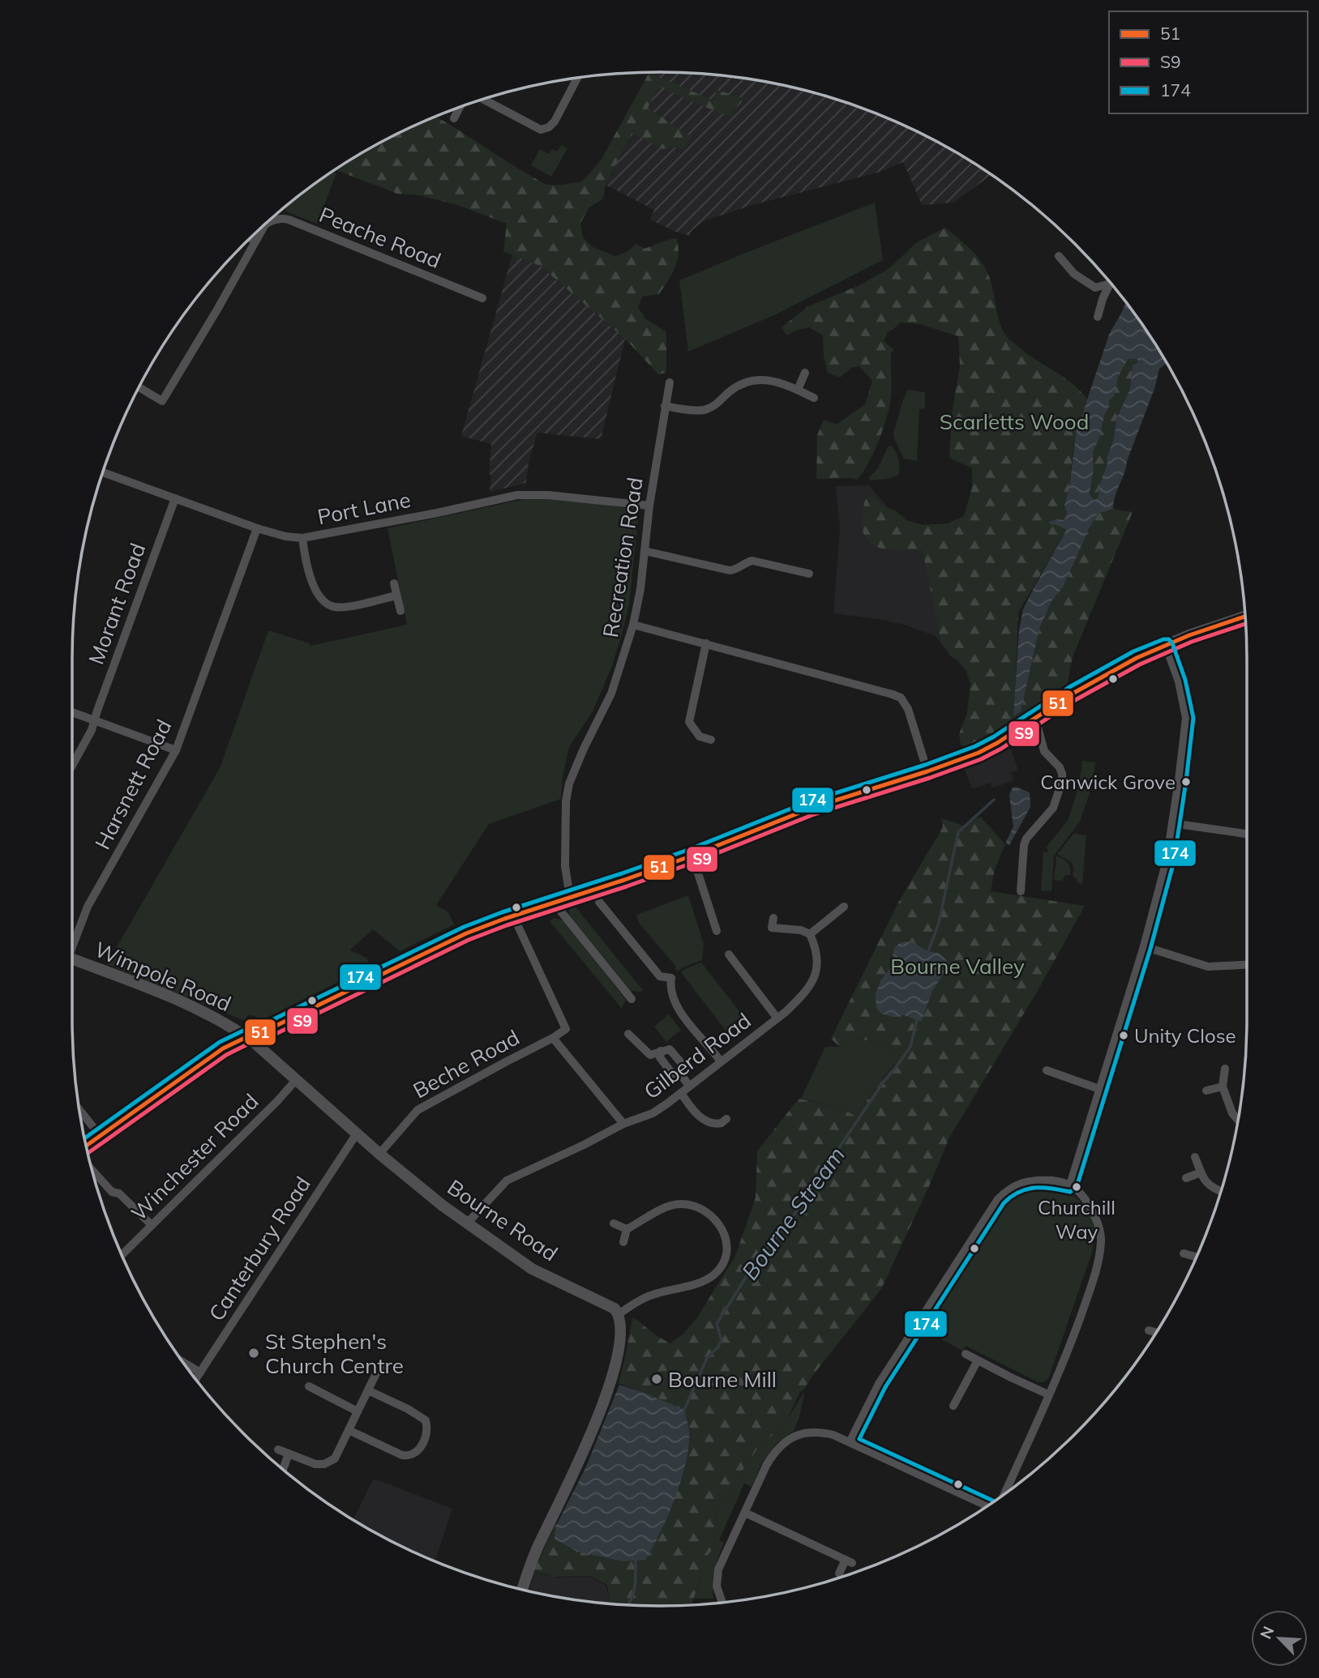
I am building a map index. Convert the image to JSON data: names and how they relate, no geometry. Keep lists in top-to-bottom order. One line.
{"streets":{"street":["Peache Road","Port Lane","Recreation Road","Morant Road","Harsnett Road","Wimpole Road","Gilberd Road","Beche Road","Winchester Road","Bourne Road","Canterbury Road"]},"crossings":[["Port Lane","Recreation Road"],["Port Lane","Morant Road"],["Port Lane","Harsnett Road"],["Wimpole Road","Bourne Road"],["Gilberd Road","Bourne Road"],["Beche Road","Bourne Road"],["Winchester Road","Bourne Road"],["Bourne Road","Canterbury Road"]],"water":["Bourne Stream"],"parks":["Scarletts Wood","Bourne Valley"],"places":["Canwick Grove","Unity Close","Churchill Way","St Stephen's Church Centre","Bourne Mill"],"lines":["transit line 51","transit line S9","transit line 174"],"legend":["51","S9","174"],"north":"top left"}
